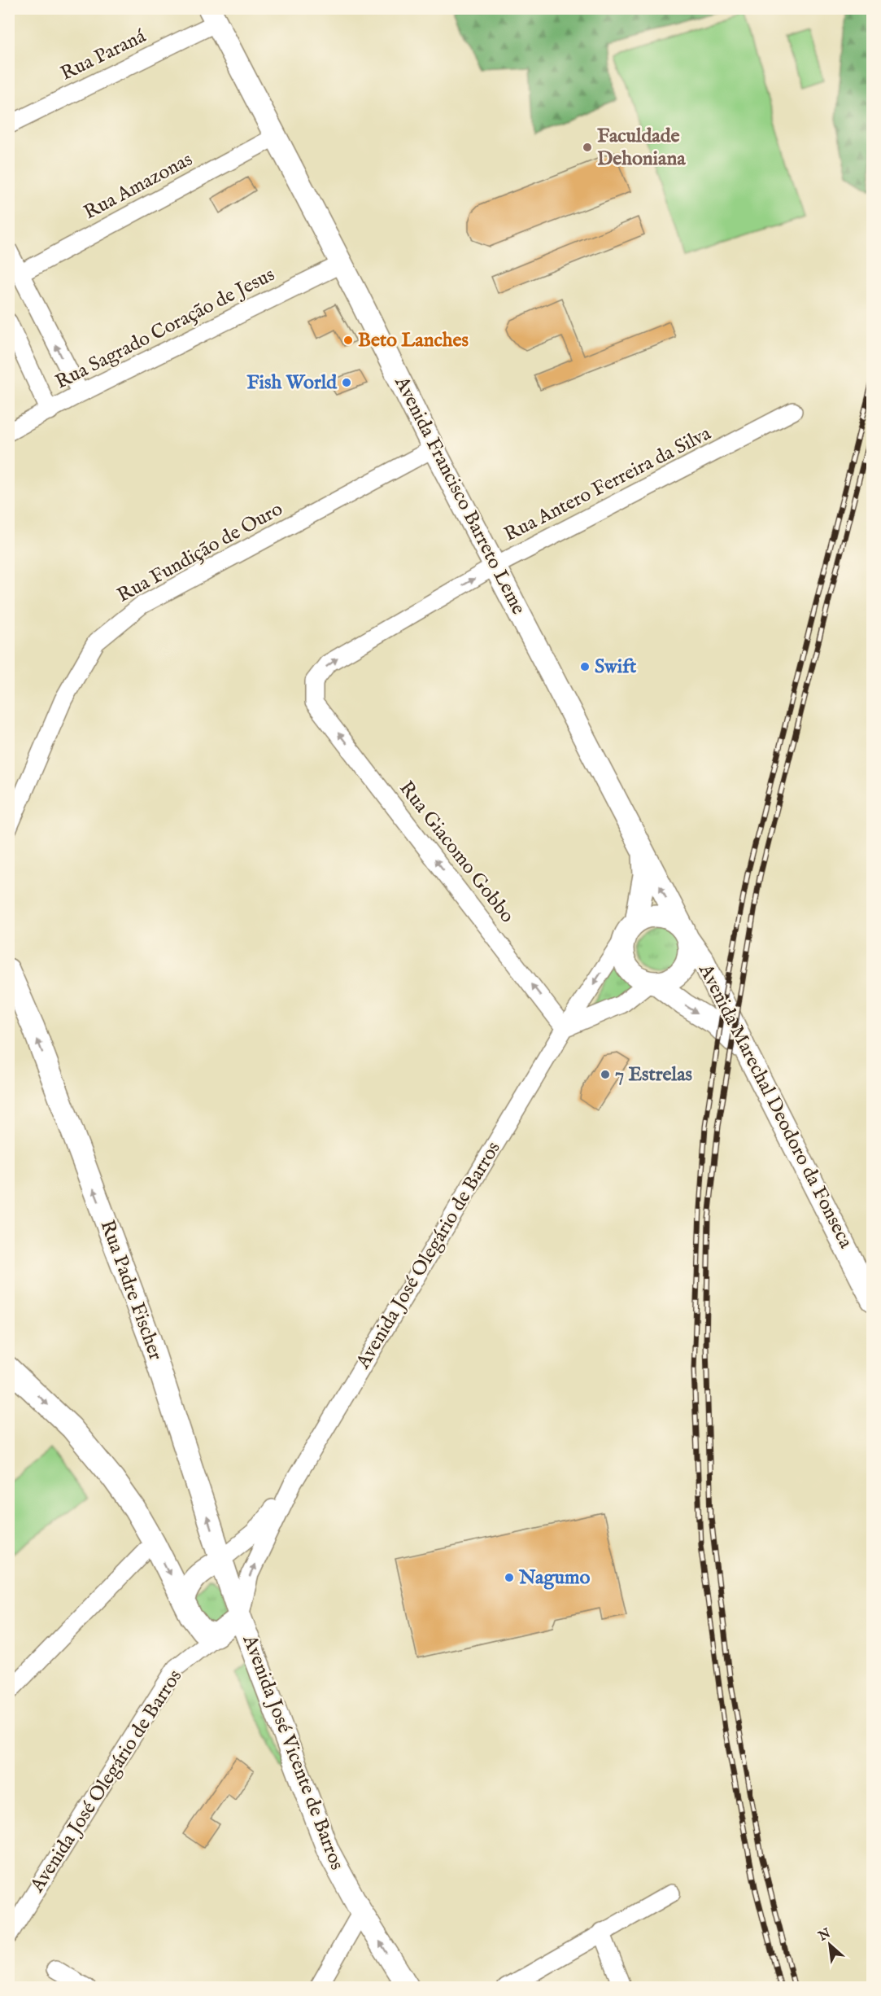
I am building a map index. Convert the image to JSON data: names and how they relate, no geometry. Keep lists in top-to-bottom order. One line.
{"streets":{"main road":["Avenida Francisco Barreto Leme","Avenida Marechal Deodoro da Fonseca","Avenida José Olegário de Barros","Rua Padre Fischer","Avenida José Vicente de Barros"],"street":["Rua Paraná","Rua Amazonas","Rua Sagrado Coração de Jesus","Rua Antero Ferreira da Silva","Rua Fundição de Ouro","Rua Giacomo Gobbo"]},"crossings":[["Rua Paraná","Avenida Francisco Barreto Leme"],["Rua Amazonas","Avenida Francisco Barreto Leme"],["Rua Sagrado Coração de Jesus","Avenida Francisco Barreto Leme"],["Rua Antero Ferreira da Silva","Avenida Francisco Barreto Leme"],["Rua Antero Ferreira da Silva","Rua Giacomo Gobbo"],["Avenida Francisco Barreto Leme","Rua Fundição de Ouro"],["Avenida Francisco Barreto Leme","Avenida Marechal Deodoro da Fonseca"],["Avenida Francisco Barreto Leme","Avenida José Olegário de Barros"],["Rua Giacomo Gobbo","Avenida José Olegário de Barros"],["Avenida Marechal Deodoro da Fonseca","Avenida José Olegário de Barros"],["Avenida José Olegário de Barros","Rua Padre Fischer"],["Avenida José Olegário de Barros","Avenida José Vicente de Barros"],["Rua Padre Fischer","Avenida José Vicente de Barros"]],"one_way":["Rua Antero Ferreira da Silva","Rua Giacomo Gobbo"],"places":["Faculdade Dehoniana","Beto Lanches","Fish World","Swift","7 Estrelas","Nagumo"],"north":"top left"}
